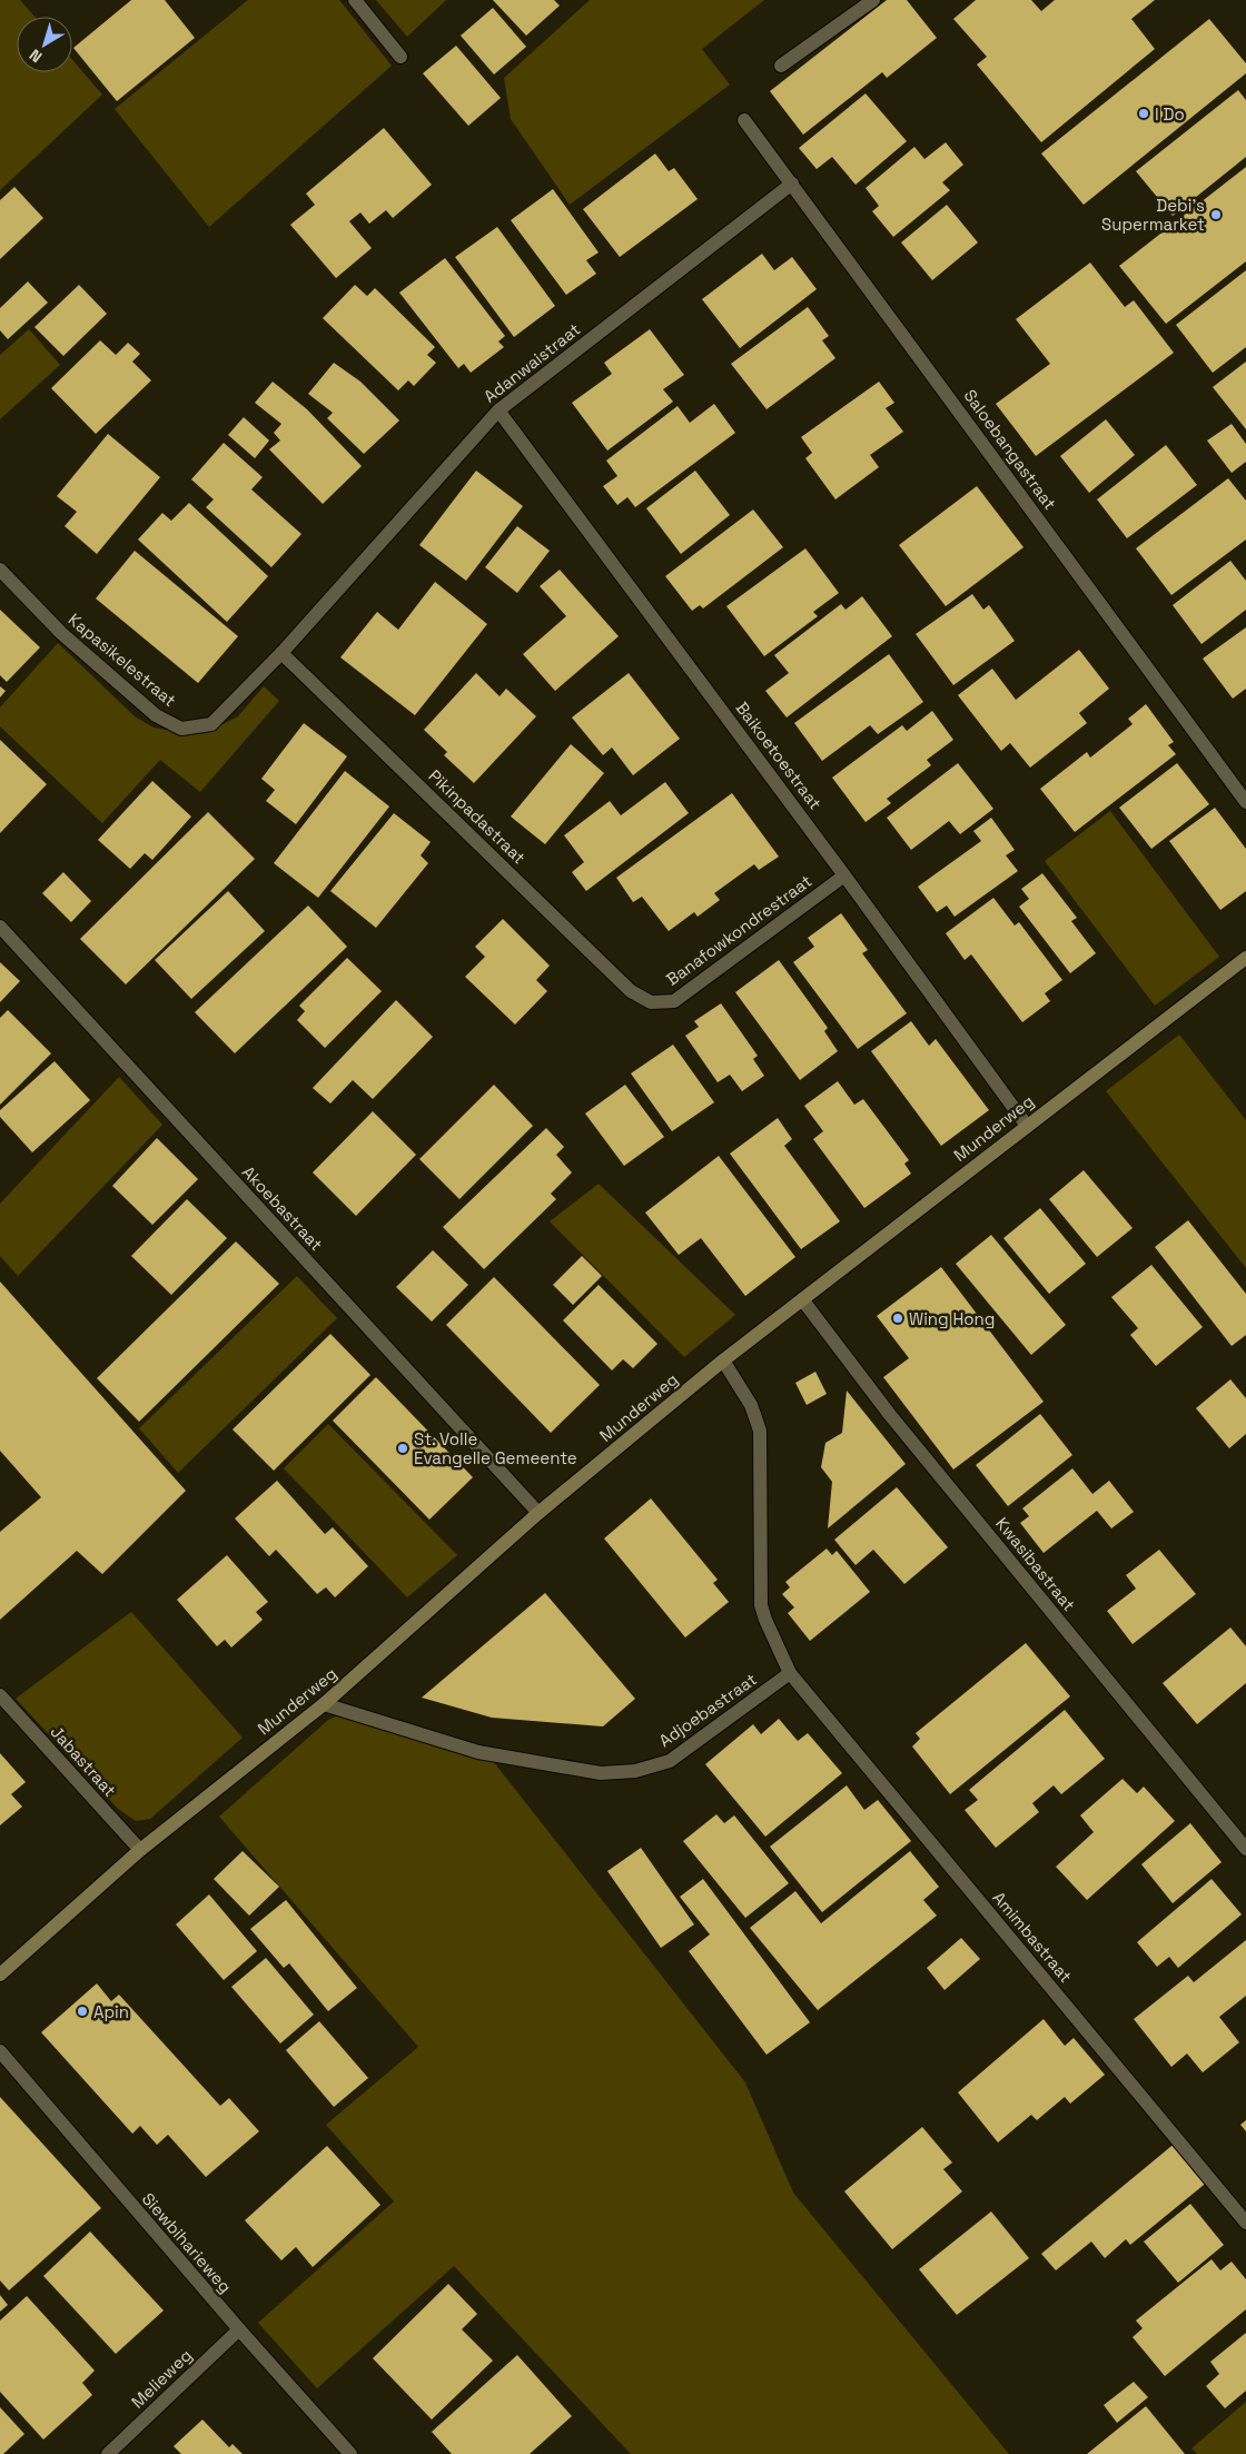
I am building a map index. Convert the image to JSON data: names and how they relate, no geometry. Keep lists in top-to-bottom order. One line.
{"streets":{"street":["Adanwaistraat","Saloebangastraat","Kapasikelestraat","Baikoetoestraat","Pikinpadastraat","Banafowkondrestraat","Munderweg","Akoebastraat","Kwasibastraat","Adjoebastraat","Jabastraat","Amimbastraat","Siewbiharieweg","Melieweg"]},"crossings":[["Adanwaistraat","Saloebangastraat"],["Adanwaistraat","Kapasikelestraat"],["Adanwaistraat","Baikoetoestraat"],["Adanwaistraat","Pikinpadastraat"],["Kapasikelestraat","Pikinpadastraat"],["Baikoetoestraat","Banafowkondrestraat"],["Baikoetoestraat","Munderweg"],["Pikinpadastraat","Banafowkondrestraat"],["Munderweg","Akoebastraat"],["Munderweg","Kwasibastraat"],["Munderweg","Adjoebastraat"],["Munderweg","Jabastraat"],["Adjoebastraat","Amimbastraat"],["Siewbiharieweg","Melieweg"]],"places":["I Do","Debi's Supermarket","Wing Hong","St. Volle Evangelle Gemeente","Apin"],"north":"bottom left"}
